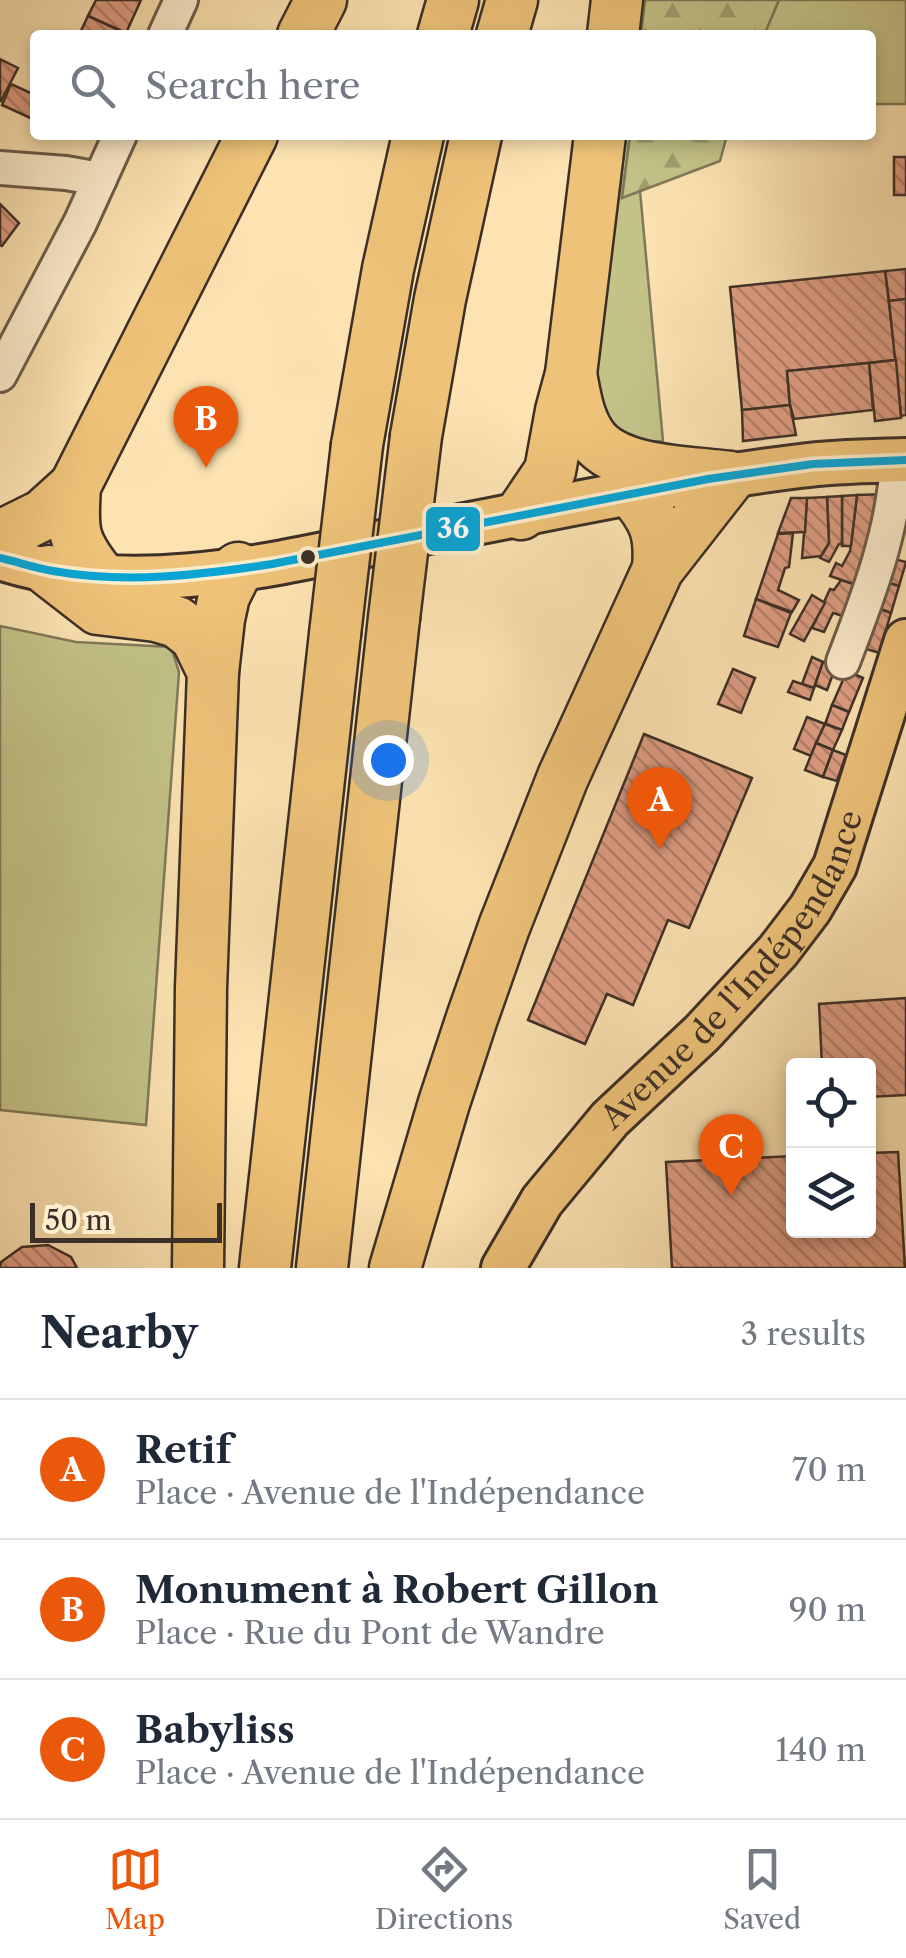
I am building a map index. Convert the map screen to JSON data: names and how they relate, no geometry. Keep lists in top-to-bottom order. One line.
{"streets":{"main road":["Avenue de l'Indépendance"]},"lines":["transit line 36"],"scale_bar":"50 m","page":{"search":"Search here","pins":["B","A","C"],"scale":"50 m","heading":["Nearby","3 results"],"list":[{"mark":"A","name":"Retif","note":"Place · Avenue de l'Indépendance","value":"70 m"},{"mark":"B","name":"Monument à Robert Gillon","note":"Place · Rue du Pont de Wandre","value":"90 m"},{"mark":"C","name":"Babyliss","note":"Place · Avenue de l'Indépendance","value":"140 m"}],"nav":["Map","Directions","Saved"]}}
